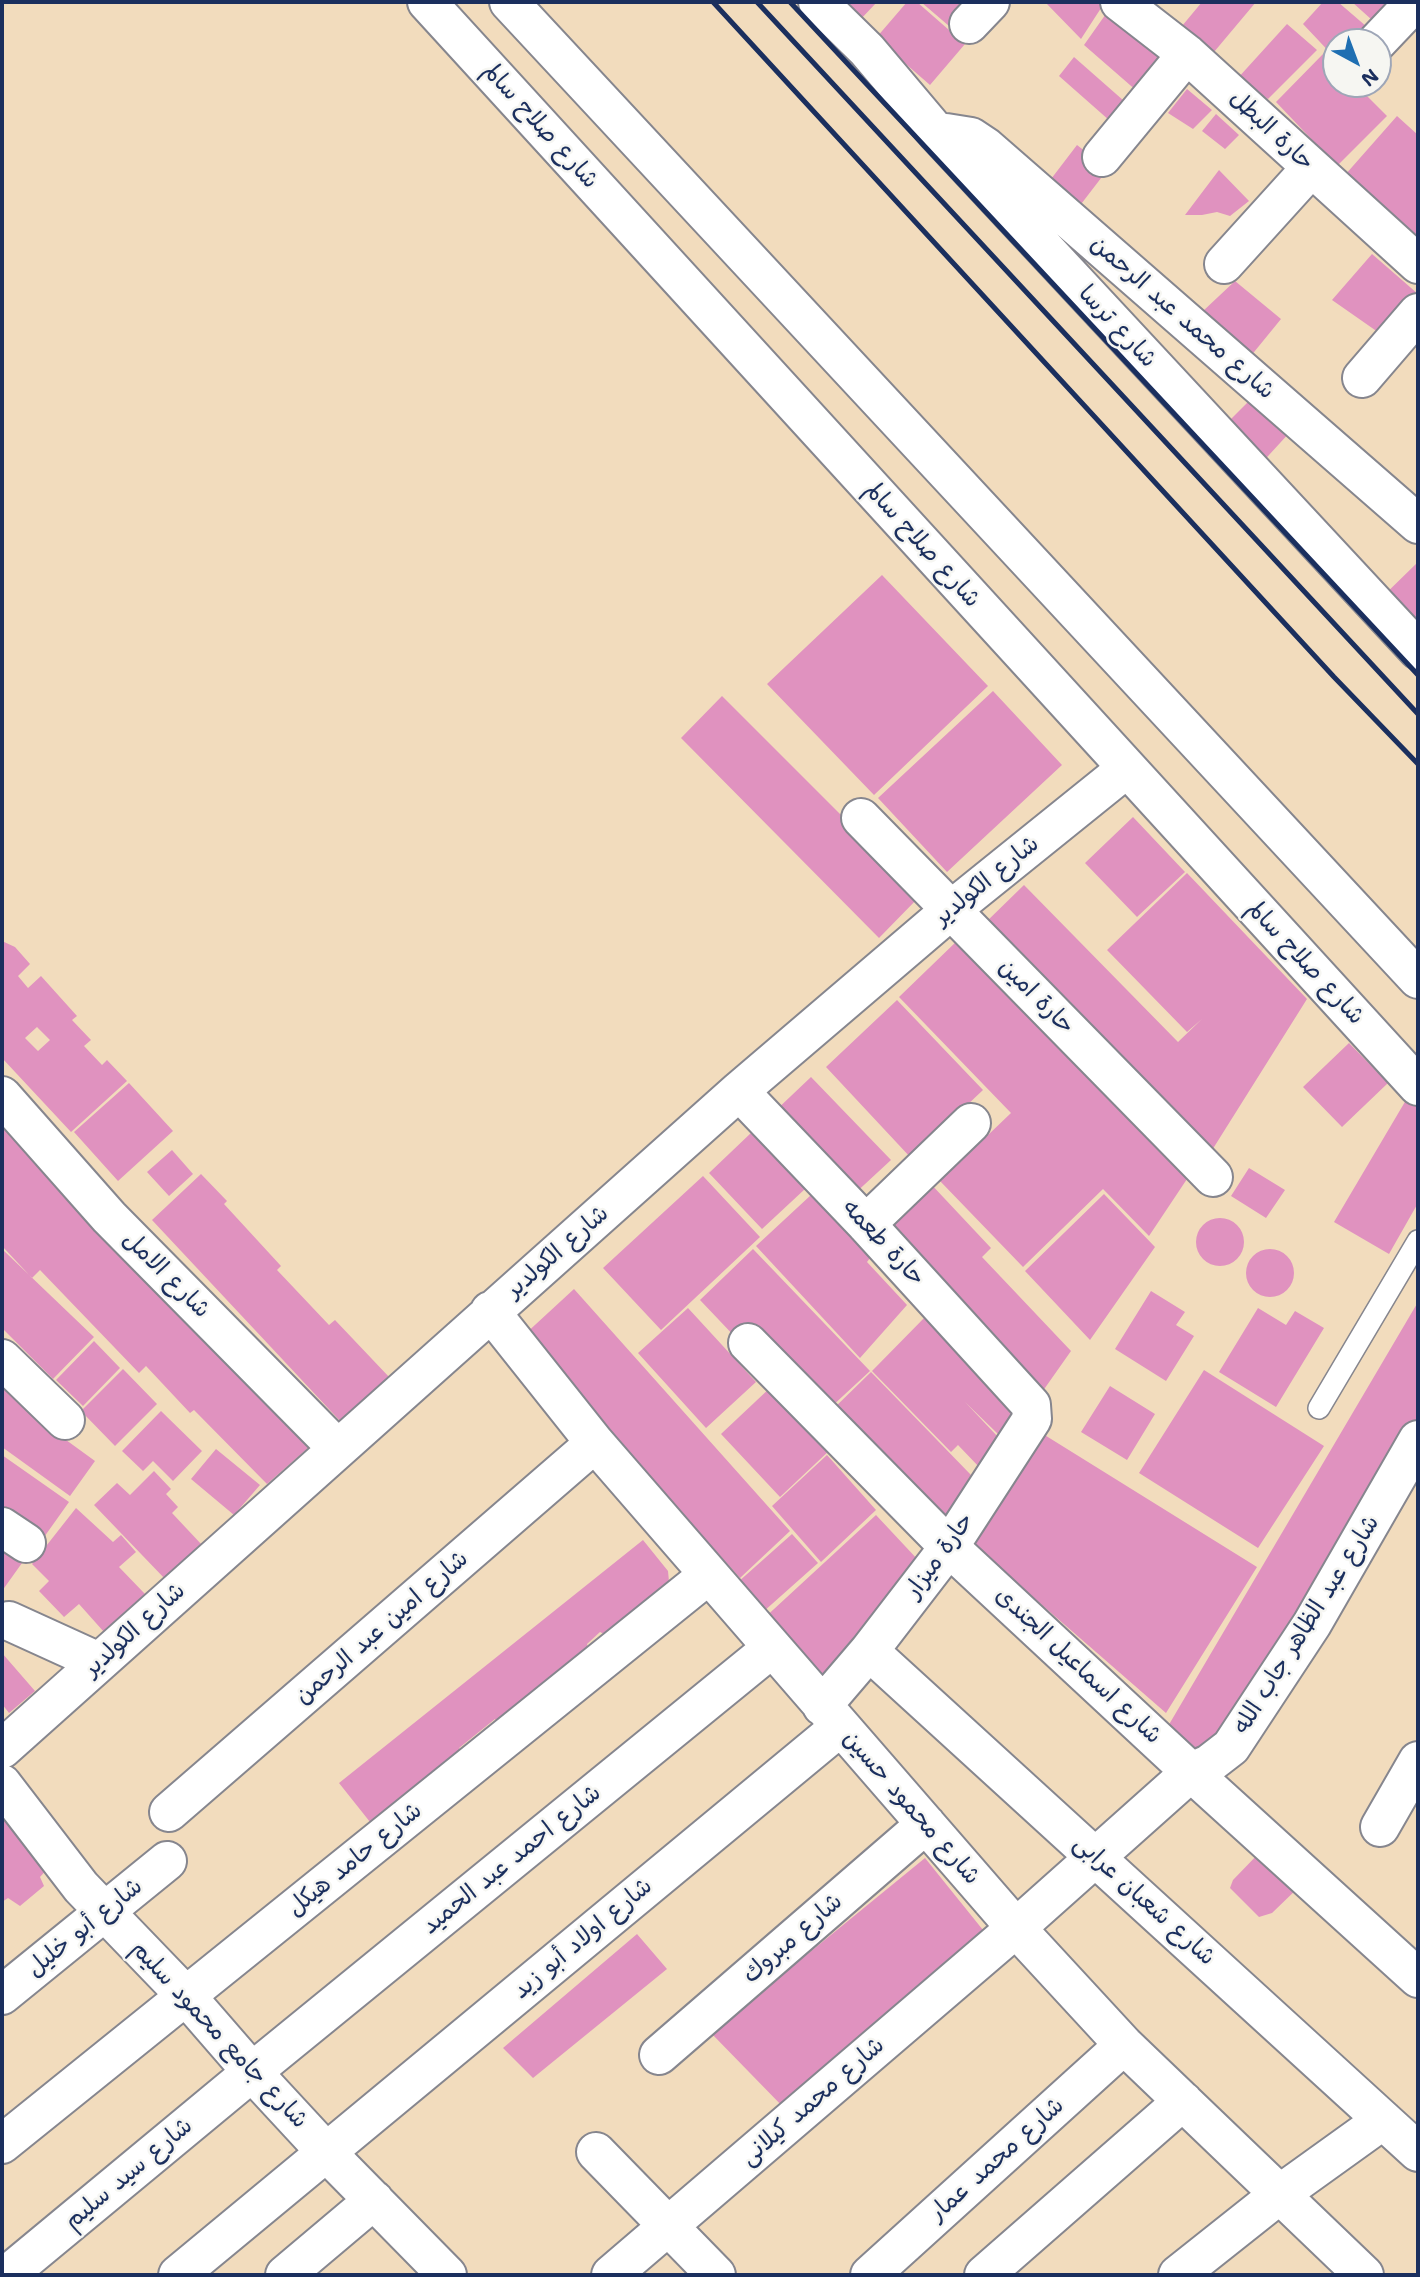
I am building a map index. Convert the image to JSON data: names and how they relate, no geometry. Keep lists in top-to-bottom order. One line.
{"streets":{"main road":["شارع صلاح سالم","حارة البطل","شارع محمد عبد الرحمن","شارع ترسا","شارع الكولدير","حارة امين","حارة طعمه","شارع الامل","حارة ميزار","شارع عبد الظاهر جاب الله","شارع امين عبد الرحمن","شارع اسماعيل الجندى","شارع محمود حسين","شارع حامد هيكل","شارع احمد عبد الحميد","شارع شعبان عرابى","شارع أبو خليل","شارع اولاد أبو زيد","شارع مبروك","شارع جامع محمود سليم","شارع محمد كيلانى","شارع محمد عمار","شارع سيد سليم"]},"crossings":[["شارع صلاح سالم","شارع الكولدير"],["شارع محمد عبد الرحمن","شارع ترسا"],["شارع الكولدير","حارة امين"],["شارع الكولدير","حارة طعمه"],["شارع الكولدير","شارع الامل"],["شارع الكولدير","شارع محمود حسين"],["حارة طعمه","حارة ميزار"],["حارة ميزار","شارع اسماعيل الجندى"],["حارة ميزار","شارع محمود حسين"],["حارة ميزار","شارع شعبان عرابى"],["حارة ميزار","شارع اولاد أبو زيد"],["شارع عبد الظاهر جاب الله","شارع اسماعيل الجندى"],["شارع عبد الظاهر جاب الله","شارع محمود حسين"],["شارع عبد الظاهر جاب الله","شارع شعبان عرابى"],["شارع عبد الظاهر جاب الله","شارع محمد كيلانى"],["شارع امين عبد الرحمن","شارع محمود حسين"],["شارع محمود حسين","شارع حامد هيكل"],["شارع محمود حسين","شارع احمد عبد الحميد"],["شارع محمود حسين","شارع اولاد أبو زيد"],["شارع محمود حسين","شارع مبروك"],["شارع محمود حسين","شارع محمد كيلانى"],["شارع محمود حسين","شارع محمد عمار"],["شارع حامد هيكل","شارع جامع محمود سليم"],["شارع احمد عبد الحميد","شارع جامع محمود سليم"],["شارع احمد عبد الحميد","شارع سيد سليم"],["شارع أبو خليل","شارع جامع محمود سليم"],["شارع اولاد أبو زيد","شارع جامع محمود سليم"],["شارع جامع محمود سليم","شارع سيد سليم"]],"north":"bottom right"}
